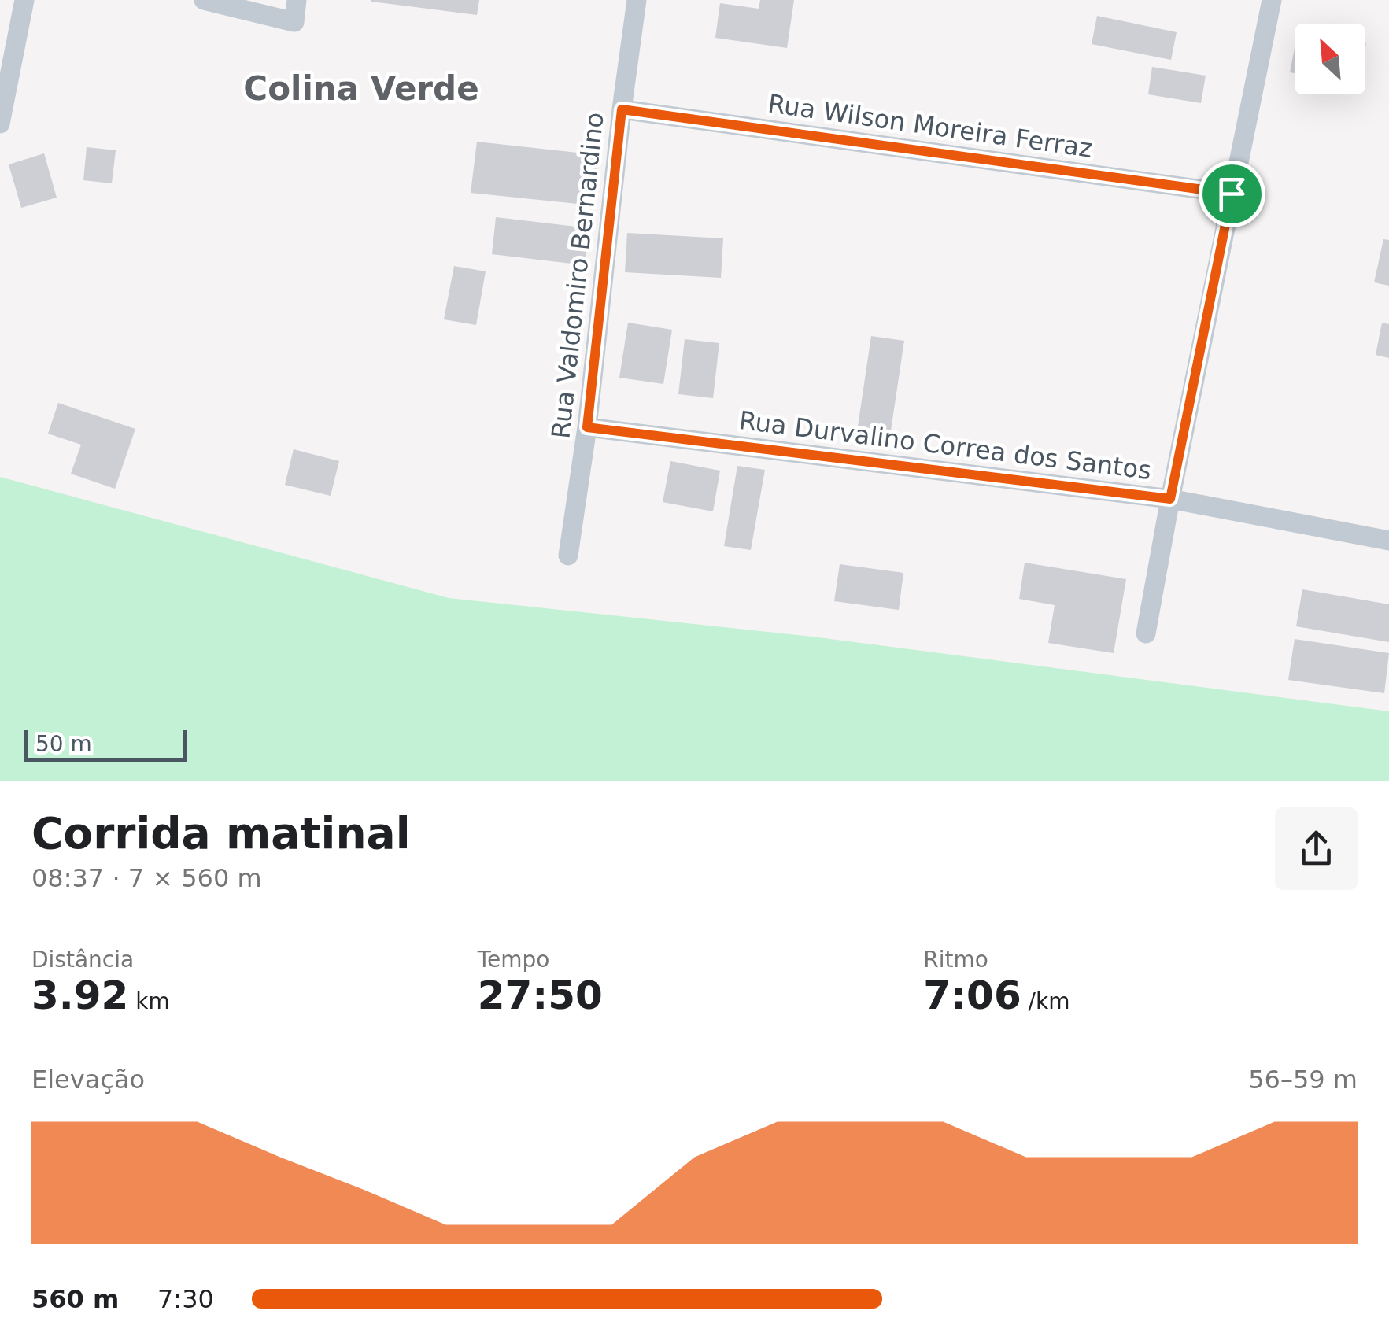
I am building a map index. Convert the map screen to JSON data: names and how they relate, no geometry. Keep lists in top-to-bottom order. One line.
{"streets":{"street":["Rua Wilson Moreira Ferraz","Rua Valdomiro Bernardino","Rua Durvalino Correa dos Santos"]},"crossings":[["Rua Wilson Moreira Ferraz","Rua Valdomiro Bernardino"],["Rua Valdomiro Bernardino","Rua Durvalino Correa dos Santos"]],"districts":["Colina Verde"],"scale_bar":"50 m","north":"top left","page":{"scale":"50 m","heading":["Corrida matinal","08:37 · 7 × 560 m"],"stats":[["Distância","3.92 km"],["Tempo","27:50"],["Ritmo","7:06 /km"]],"chart":["Elevação","56–59 m"],"list":[{"name":"560 m","note":"7:30"}]}}
